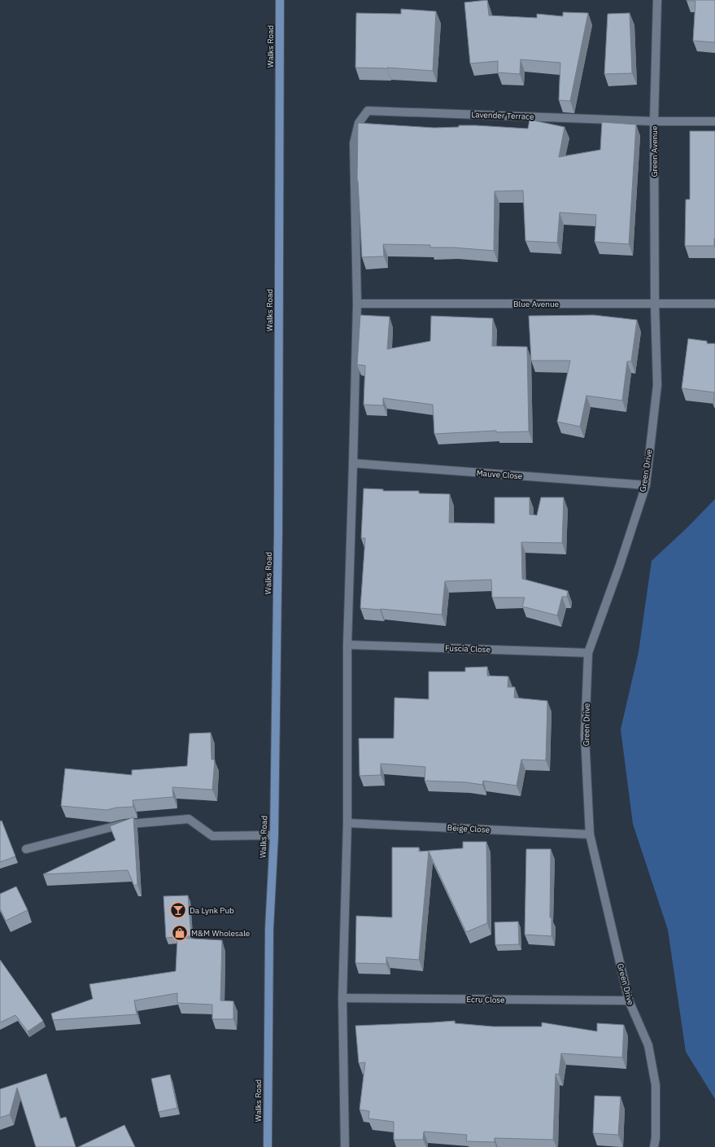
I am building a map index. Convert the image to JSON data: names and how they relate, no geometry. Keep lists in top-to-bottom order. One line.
{"streets":{"main road":["Walks Road"],"street":["Lavender Terrace","Green Avenue","Blue Avenue","Green Drive","Mauve Close","Fuscia Close","Beige Close","Ecru Close"]},"crossings":[["Lavender Terrace","Green Avenue"],["Lavender Terrace","Blue Avenue"],["Green Avenue","Blue Avenue"],["Green Avenue","Green Drive"],["Blue Avenue","Green Drive"],["Green Drive","Mauve Close"],["Green Drive","Fuscia Close"],["Green Drive","Beige Close"],["Green Drive","Ecru Close"]],"places":{"bar":["Da Lynk Pub"],"shop":["M&M Wholesale"]}}
